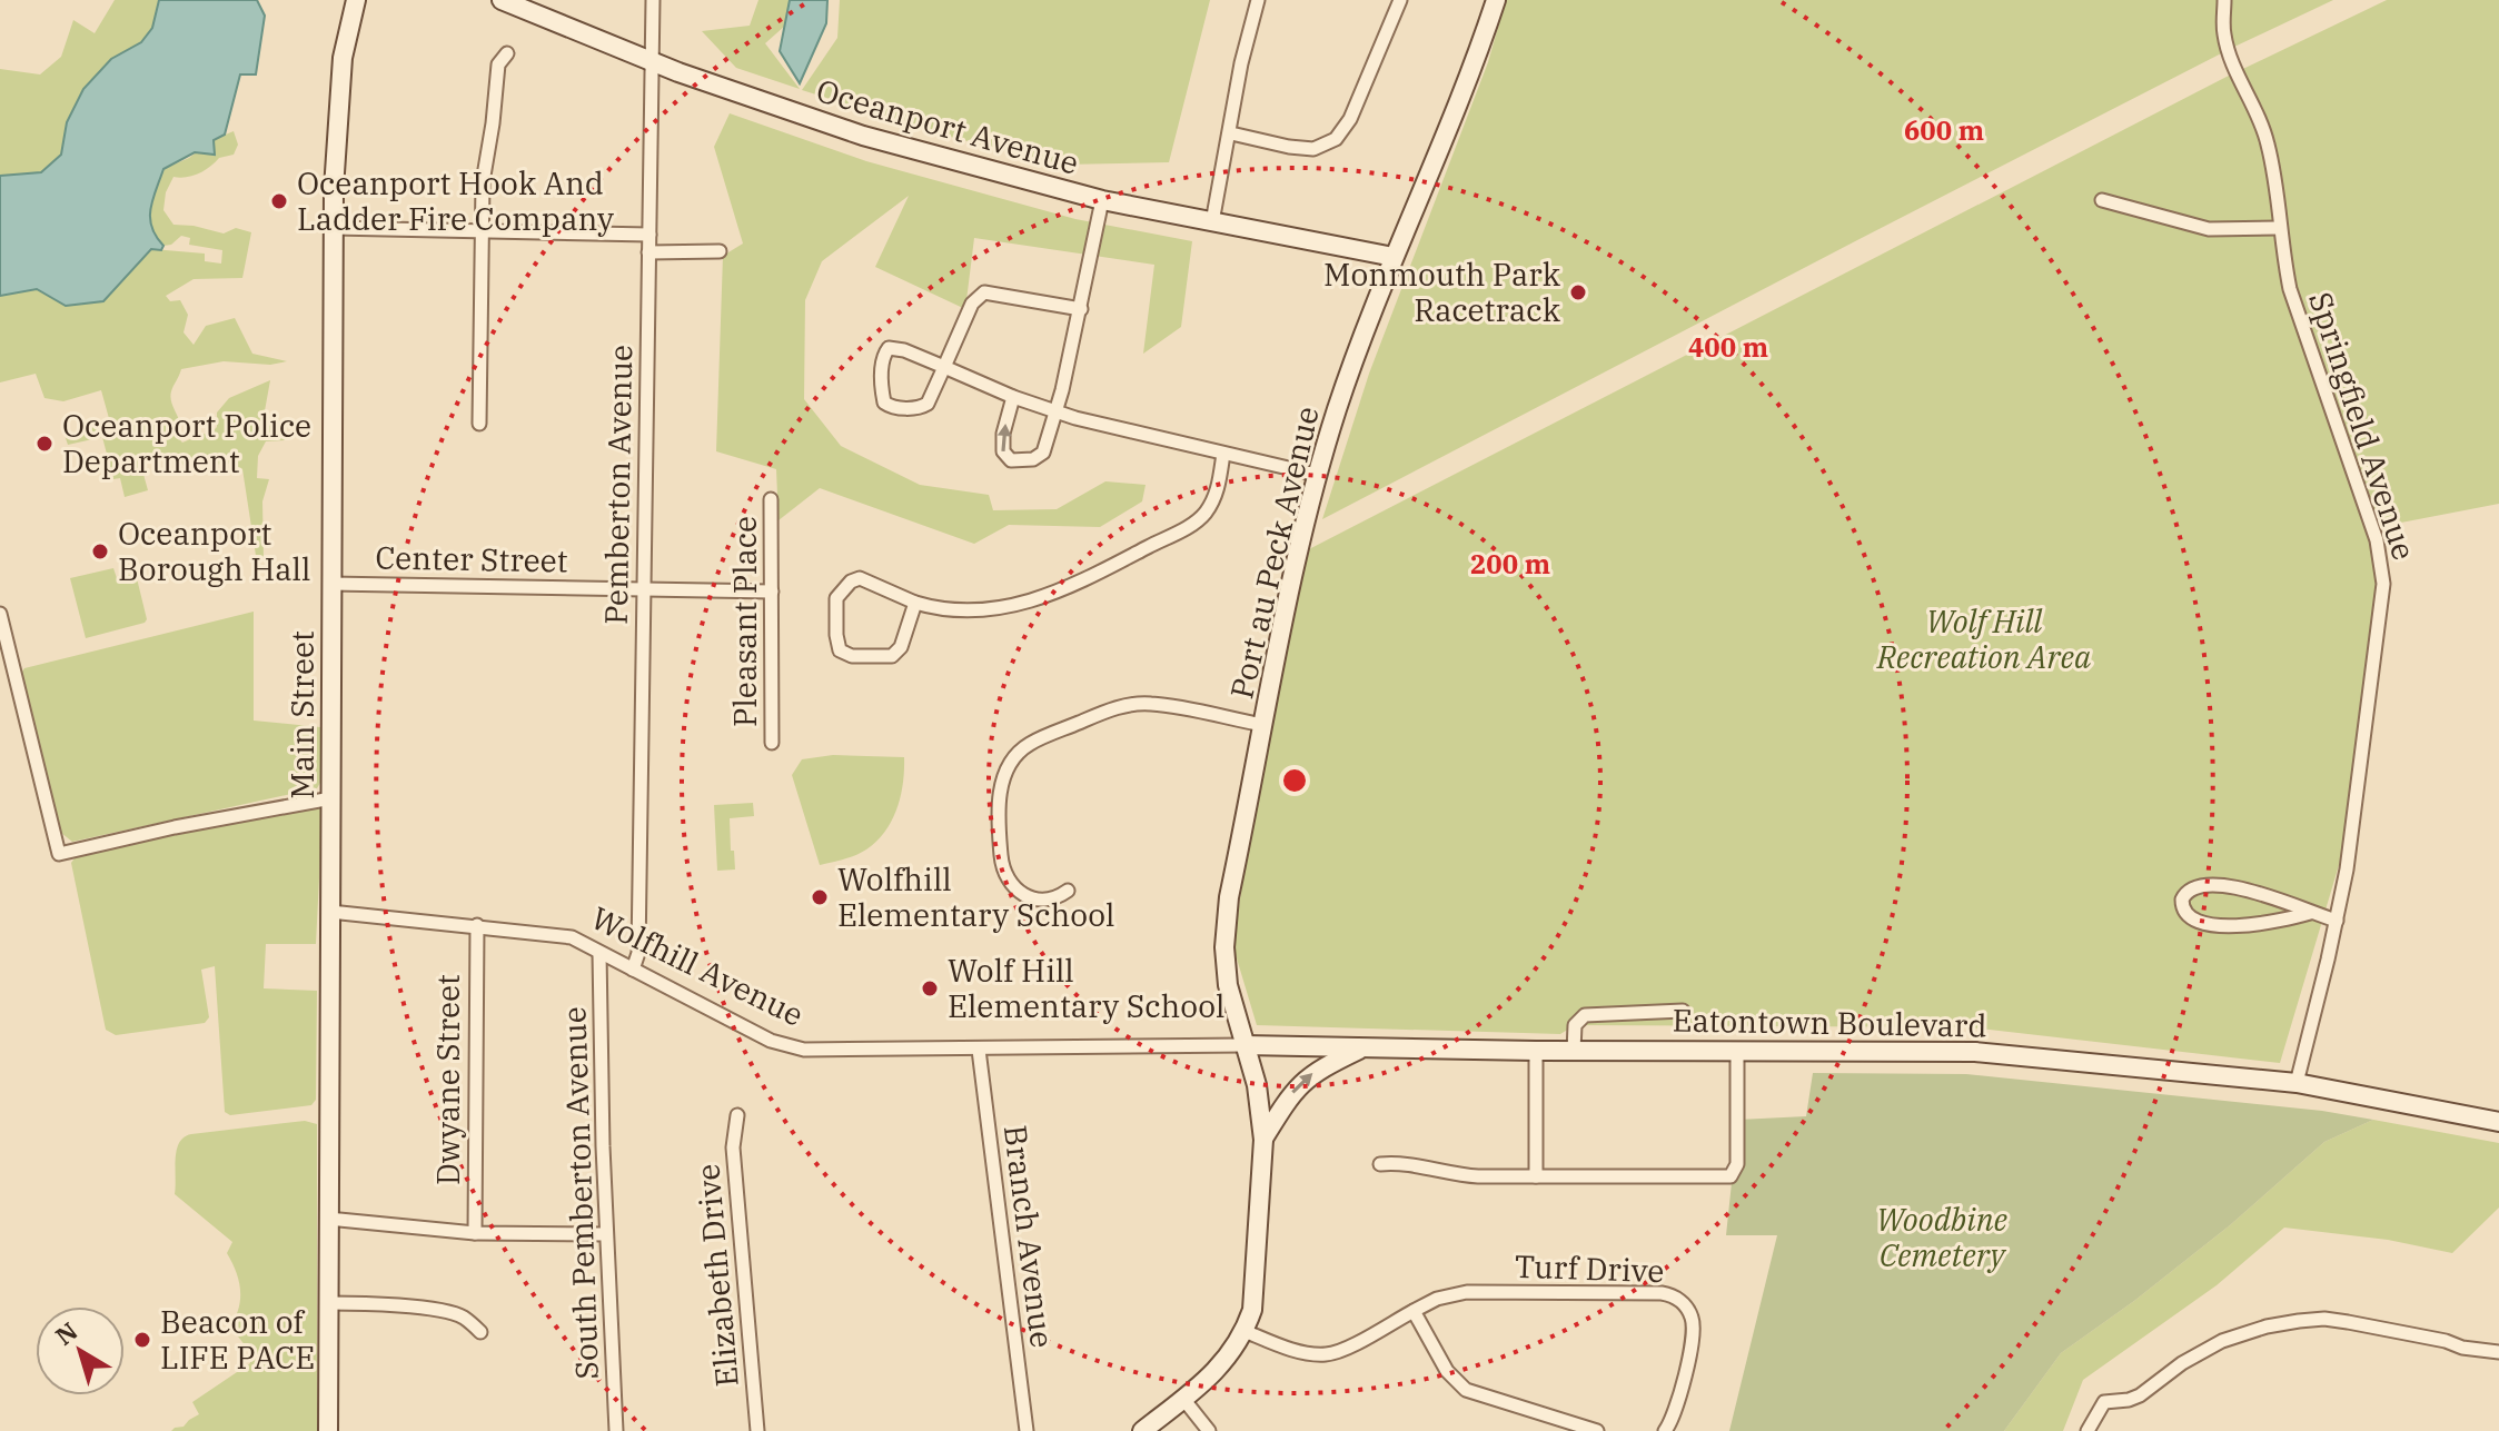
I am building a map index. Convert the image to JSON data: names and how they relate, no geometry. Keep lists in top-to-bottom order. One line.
{"streets":{"street":["Oceanport Avenue","Springfield Avenue","Pemberton Avenue","Port au Peck Avenue","Center Street","Pleasant Place","Main Street","Wolfhill Avenue","Eatontown Boulevard","Dwyane Street","South Pemberton Avenue","Branch Avenue","Turf Drive","Elizabeth Drive"]},"crossings":[["Oceanport Avenue","Pemberton Avenue"],["Oceanport Avenue","Port au Peck Avenue"],["Springfield Avenue","Eatontown Boulevard"],["Pemberton Avenue","Center Street"],["Pemberton Avenue","Wolfhill Avenue"],["Port au Peck Avenue","Wolfhill Avenue"],["Center Street","Pleasant Place"],["Center Street","Main Street"],["Main Street","Wolfhill Avenue"],["Wolfhill Avenue","Eatontown Boulevard"],["Wolfhill Avenue","Dwyane Street"],["Wolfhill Avenue","South Pemberton Avenue"],["Wolfhill Avenue","Branch Avenue"]],"parks":["Wolf Hill Recreation Area","Woodbine Cemetery"],"places":["Oceanport Hook And Ladder Fire Company","Monmouth Park Racetrack","Oceanport Police Department","Oceanport Borough Hall","Wolfhill Elementary School","Wolf Hill Elementary School","Beacon of LIFE PACE"],"north":"top left","rings":["600 m","400 m","200 m"]}
